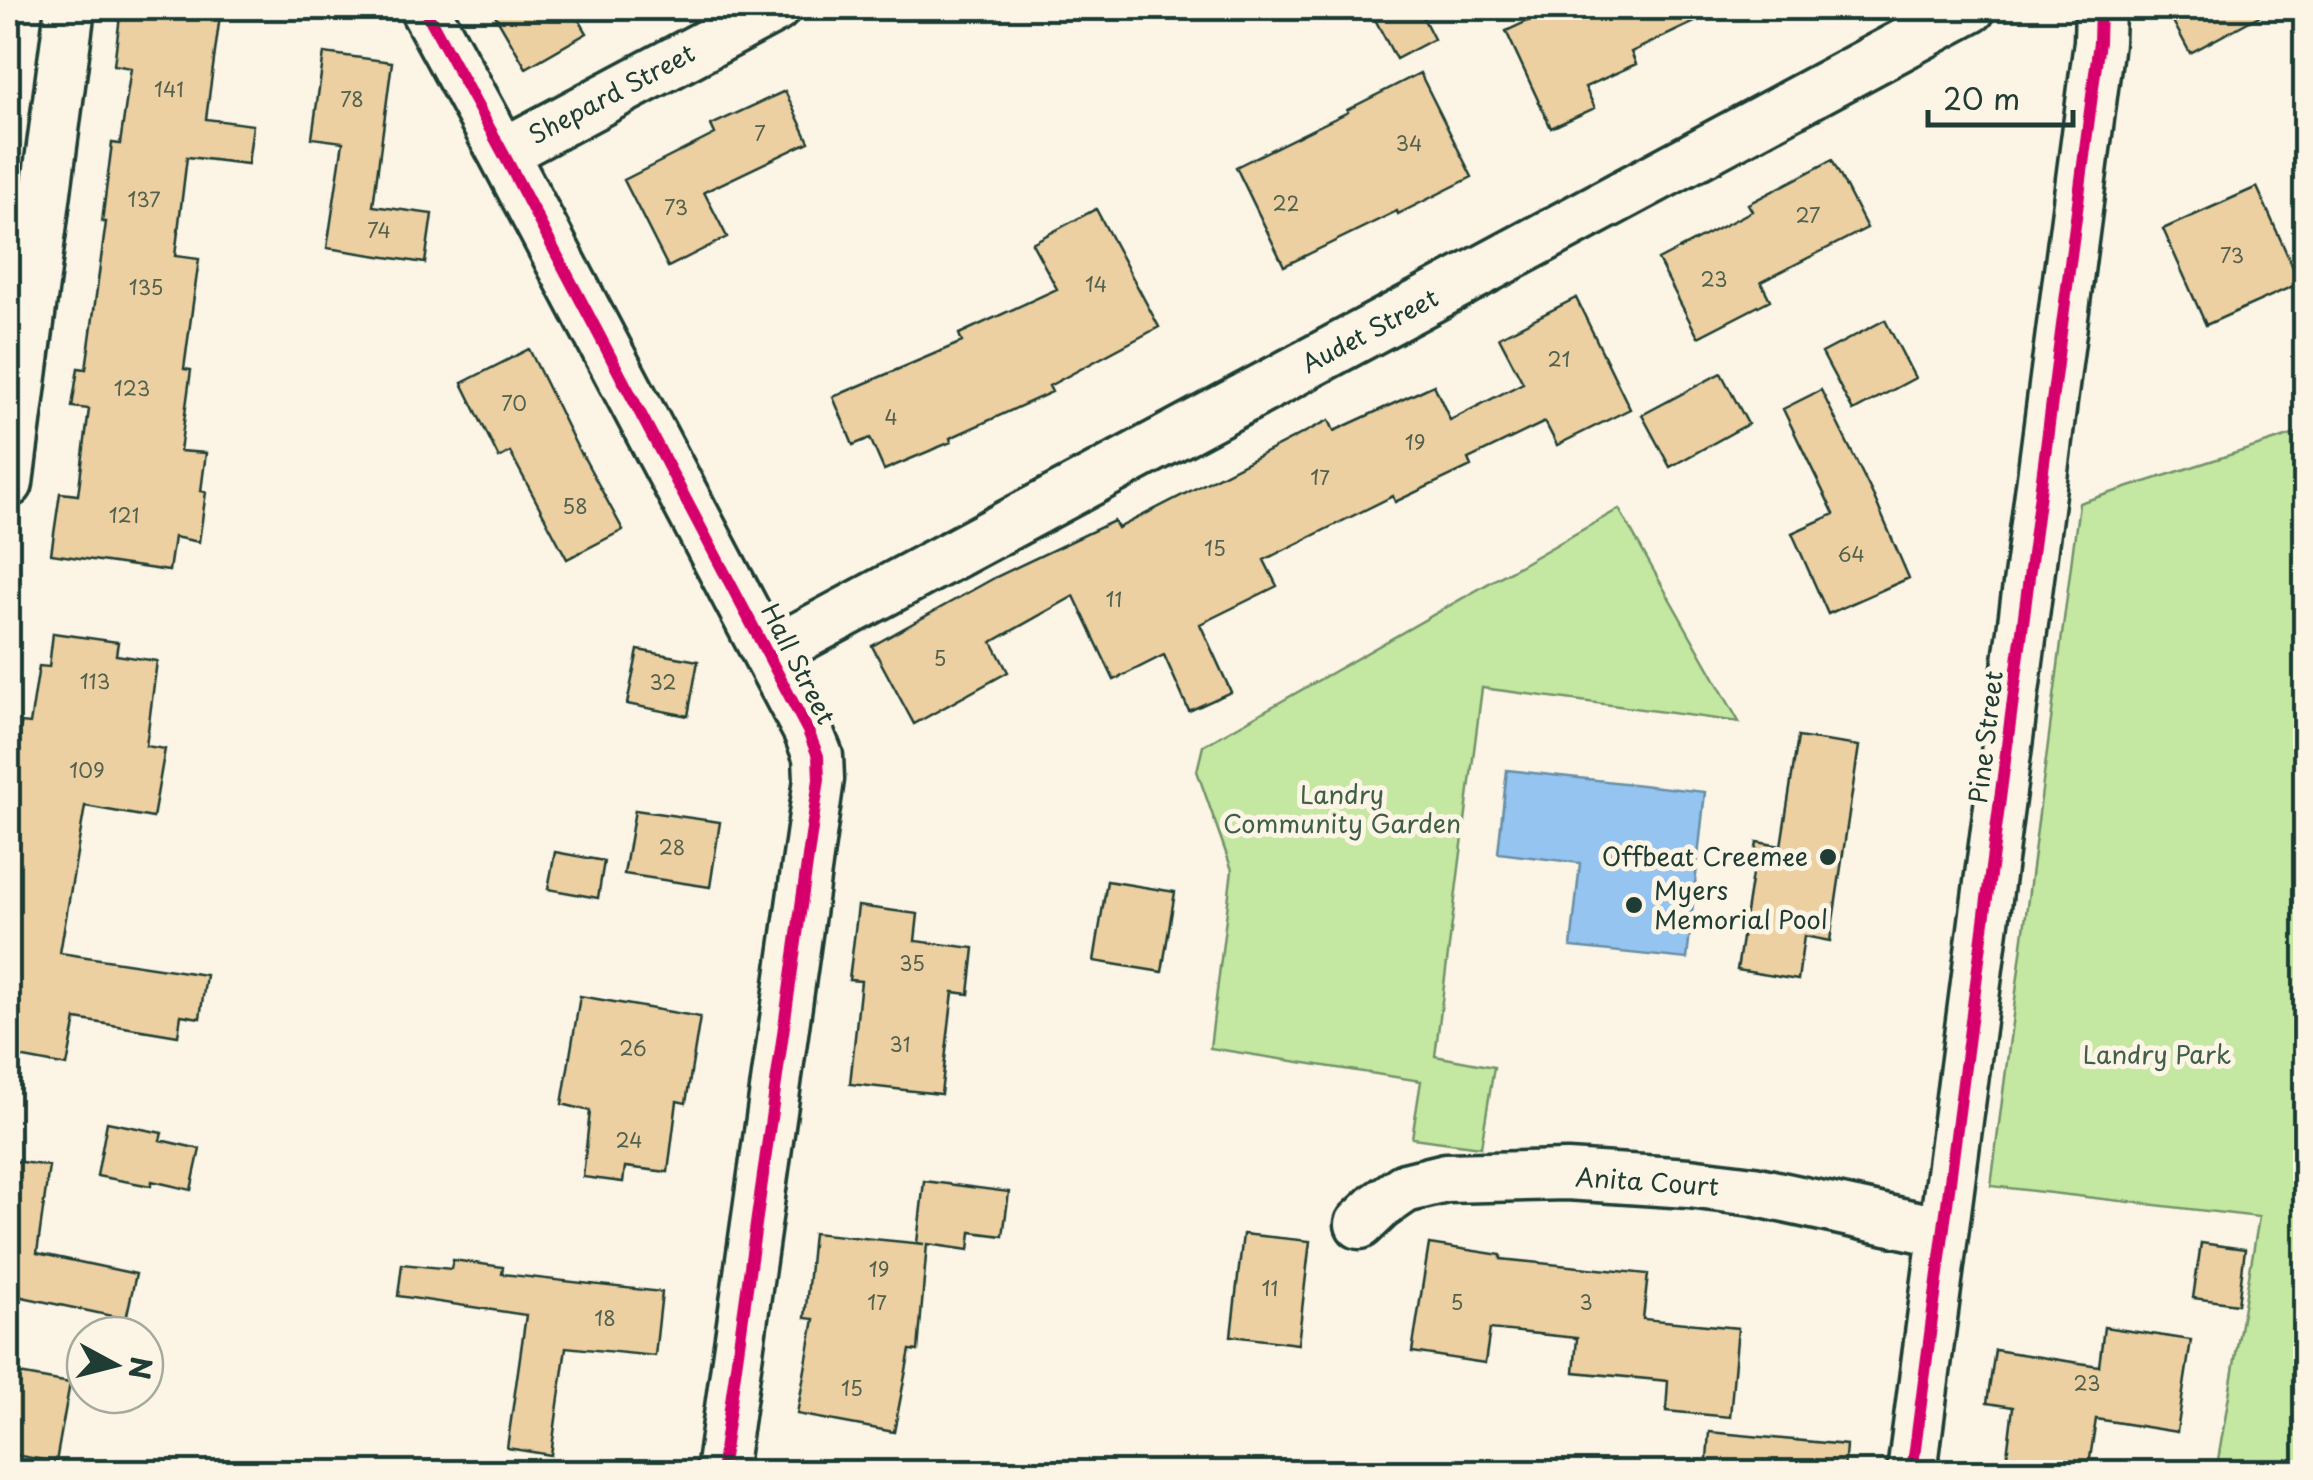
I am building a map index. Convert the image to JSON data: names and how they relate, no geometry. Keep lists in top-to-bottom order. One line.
{"streets":{"street":["Shepard Street","Audet Street","Hall Street","Pine Street","Anita Court"]},"crossings":[["Shepard Street","Hall Street"],["Audet Street","Hall Street"],["Pine Street","Anita Court"]],"parks":["Landry Community Garden","Landry Park"],"places":["Offbeat Creemee","Myers Memorial Pool"],"house_numbers":["141","78","7","34","137","22","73","27","74","73","23","14","135","21","123","70","4","19","17","58","121","15","64","11","5","113","32","109","28","35","31","26","24","19","11","17","5","3","18","23","15"],"scale_bar":"20 m","north":"right"}
